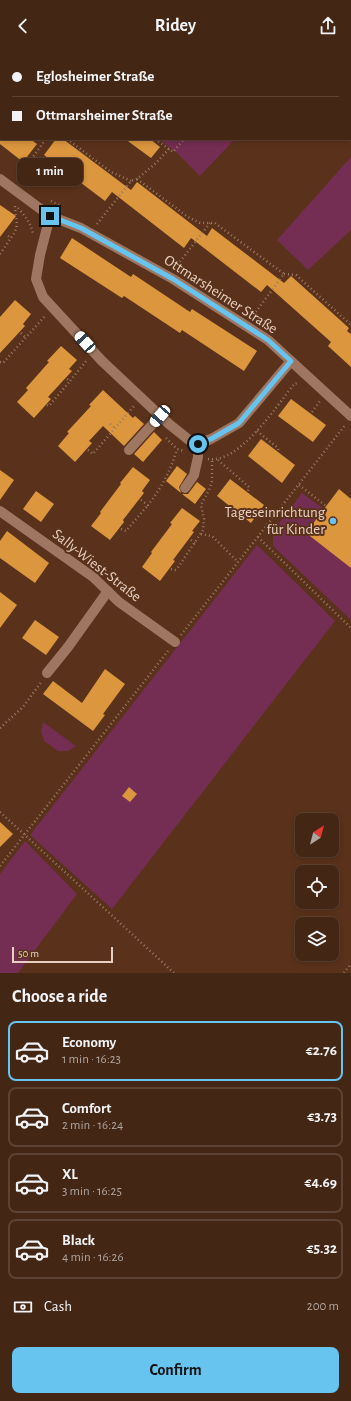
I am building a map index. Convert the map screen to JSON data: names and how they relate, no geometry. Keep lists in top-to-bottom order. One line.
{"streets":{"street":["Ottmarsheimer Straße","Sally-Wiest-Straße"]},"places":["Tageseinrichtung für Kinder"],"scale_bar":"50 m","north":"top right","page":{"header":"Ridey","banner":["Eglosheimer Straße","Ottmarsheimer Straße"],"bubble":"1 min","scale":"50 m","heading":"Choose a ride","list":[{"name":"Economy","note":"1 min · 16:23","value":"€2.76"},{"name":"Comfort","note":"2 min · 16:24","value":"€3.73"},{"name":"XL","note":"3 min · 16:25","value":"€4.69"},{"name":"Black","note":"4 min · 16:26","value":"€5.32"}],"pay":["Cash","200 m"],"buttons":"Confirm"}}
